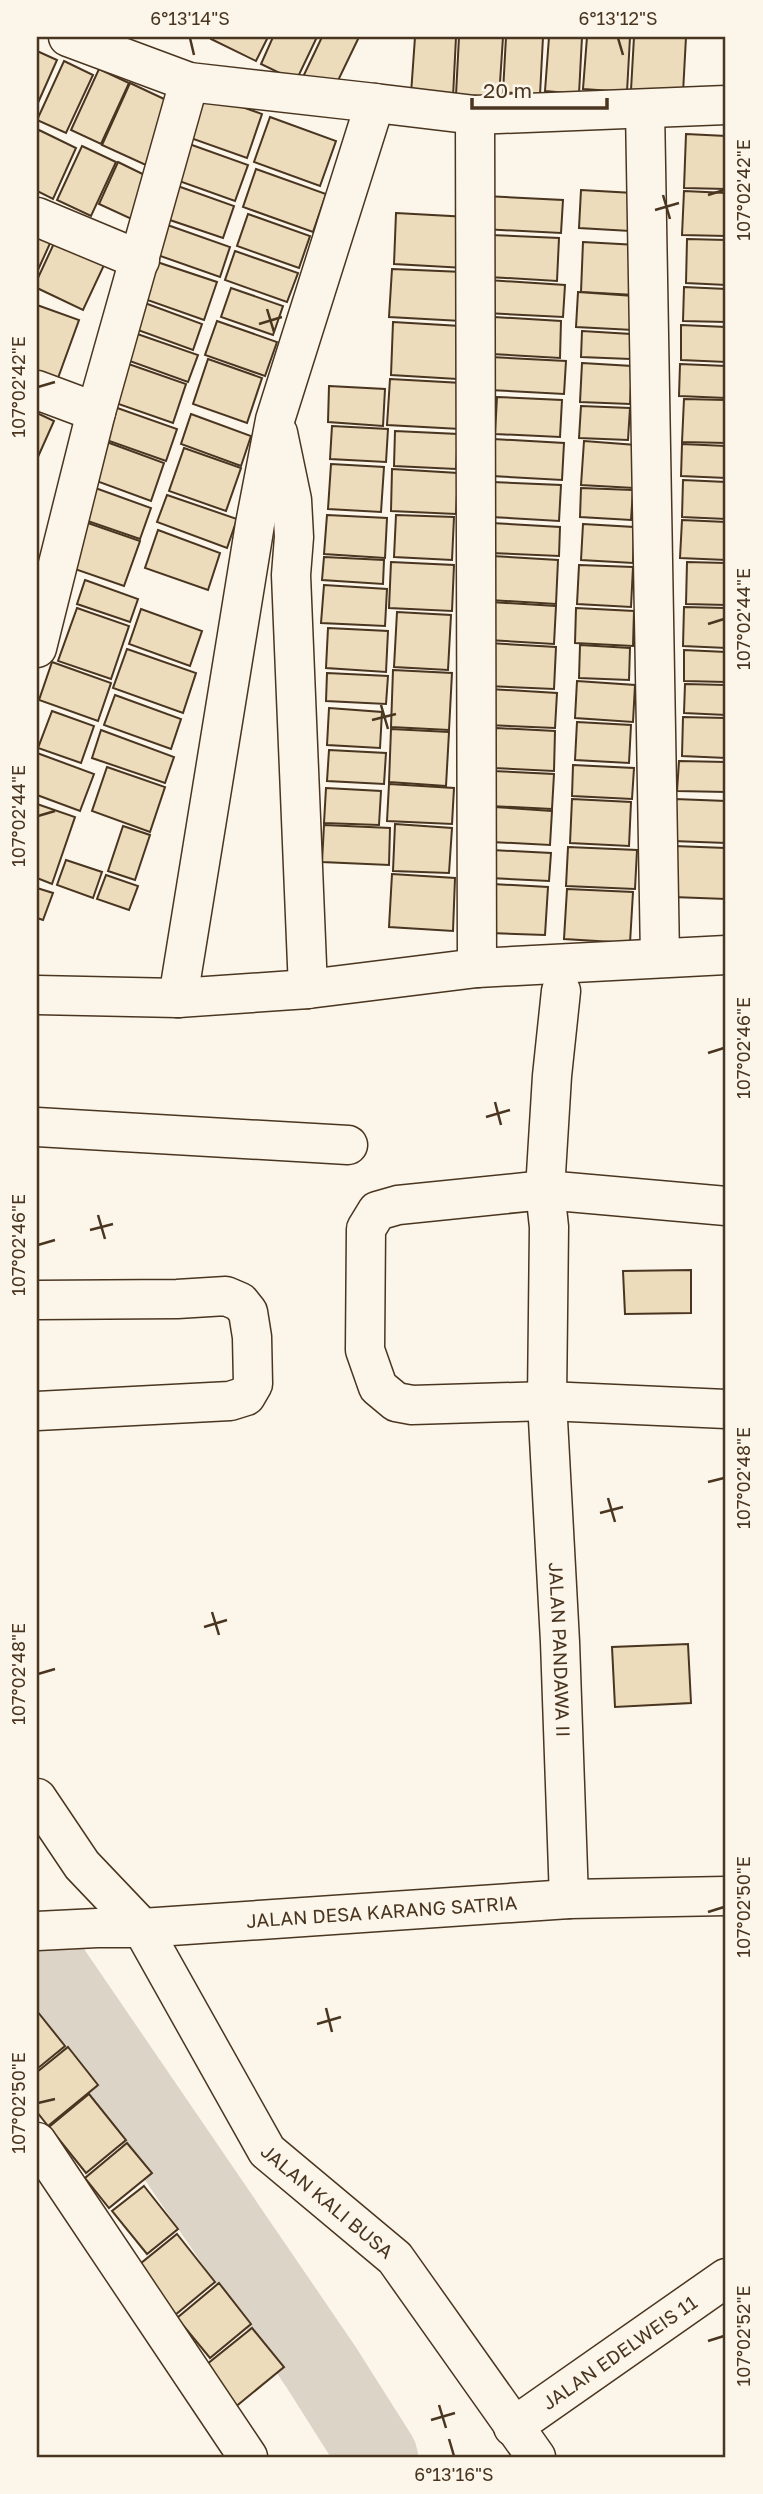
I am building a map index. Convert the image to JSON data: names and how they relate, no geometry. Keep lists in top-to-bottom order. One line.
{"streets":{"street":["JALAN PANDAWA II","JALAN DESA KARANG SATRIA","JALAN KALI BUSA","JALAN EDELWEIS 11"]},"crossings":[["JALAN PANDAWA II","JALAN DESA KARANG SATRIA"],["JALAN DESA KARANG SATRIA","JALAN KALI BUSA"],["JALAN KALI BUSA","JALAN EDELWEIS 11"]],"scale_bar":"20 m","coordinates":["6°13'14\"S","6°13'12\"S","107°02'42\"E","107°02'44\"E","107°02'46\"E","107°02'48\"E","107°02'50\"E","107°02'52\"E","6°13'16\"S"]}
